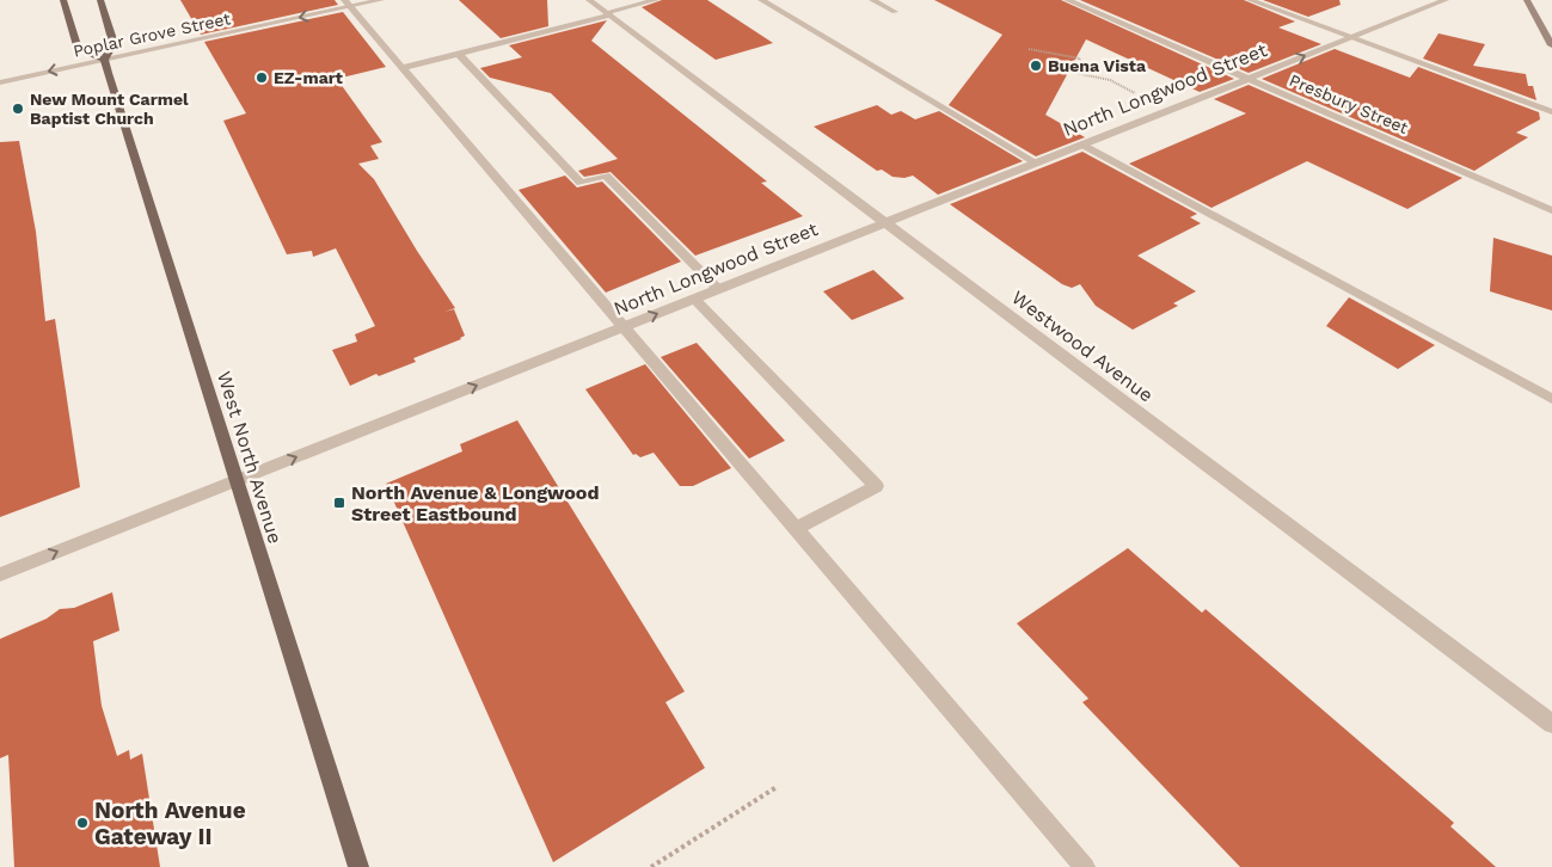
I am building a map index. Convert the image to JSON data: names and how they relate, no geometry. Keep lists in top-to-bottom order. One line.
{"streets":{"main road":["West North Avenue"],"street":["Poplar Grove Street","North Longwood Street","Presbury Street","Westwood Avenue"]},"crossings":[["Poplar Grove Street","West North Avenue"],["North Longwood Street","Presbury Street"],["North Longwood Street","Westwood Avenue"],["North Longwood Street","West North Avenue"]],"one_way":["Poplar Grove Street","North Longwood Street"],"places":{"other":["Buena Vista","EZ-mart","New Mount Carmel Baptist Church","North Avenue Gateway II"],"transit":["North Avenue & Longwood Street Eastbound"]}}
